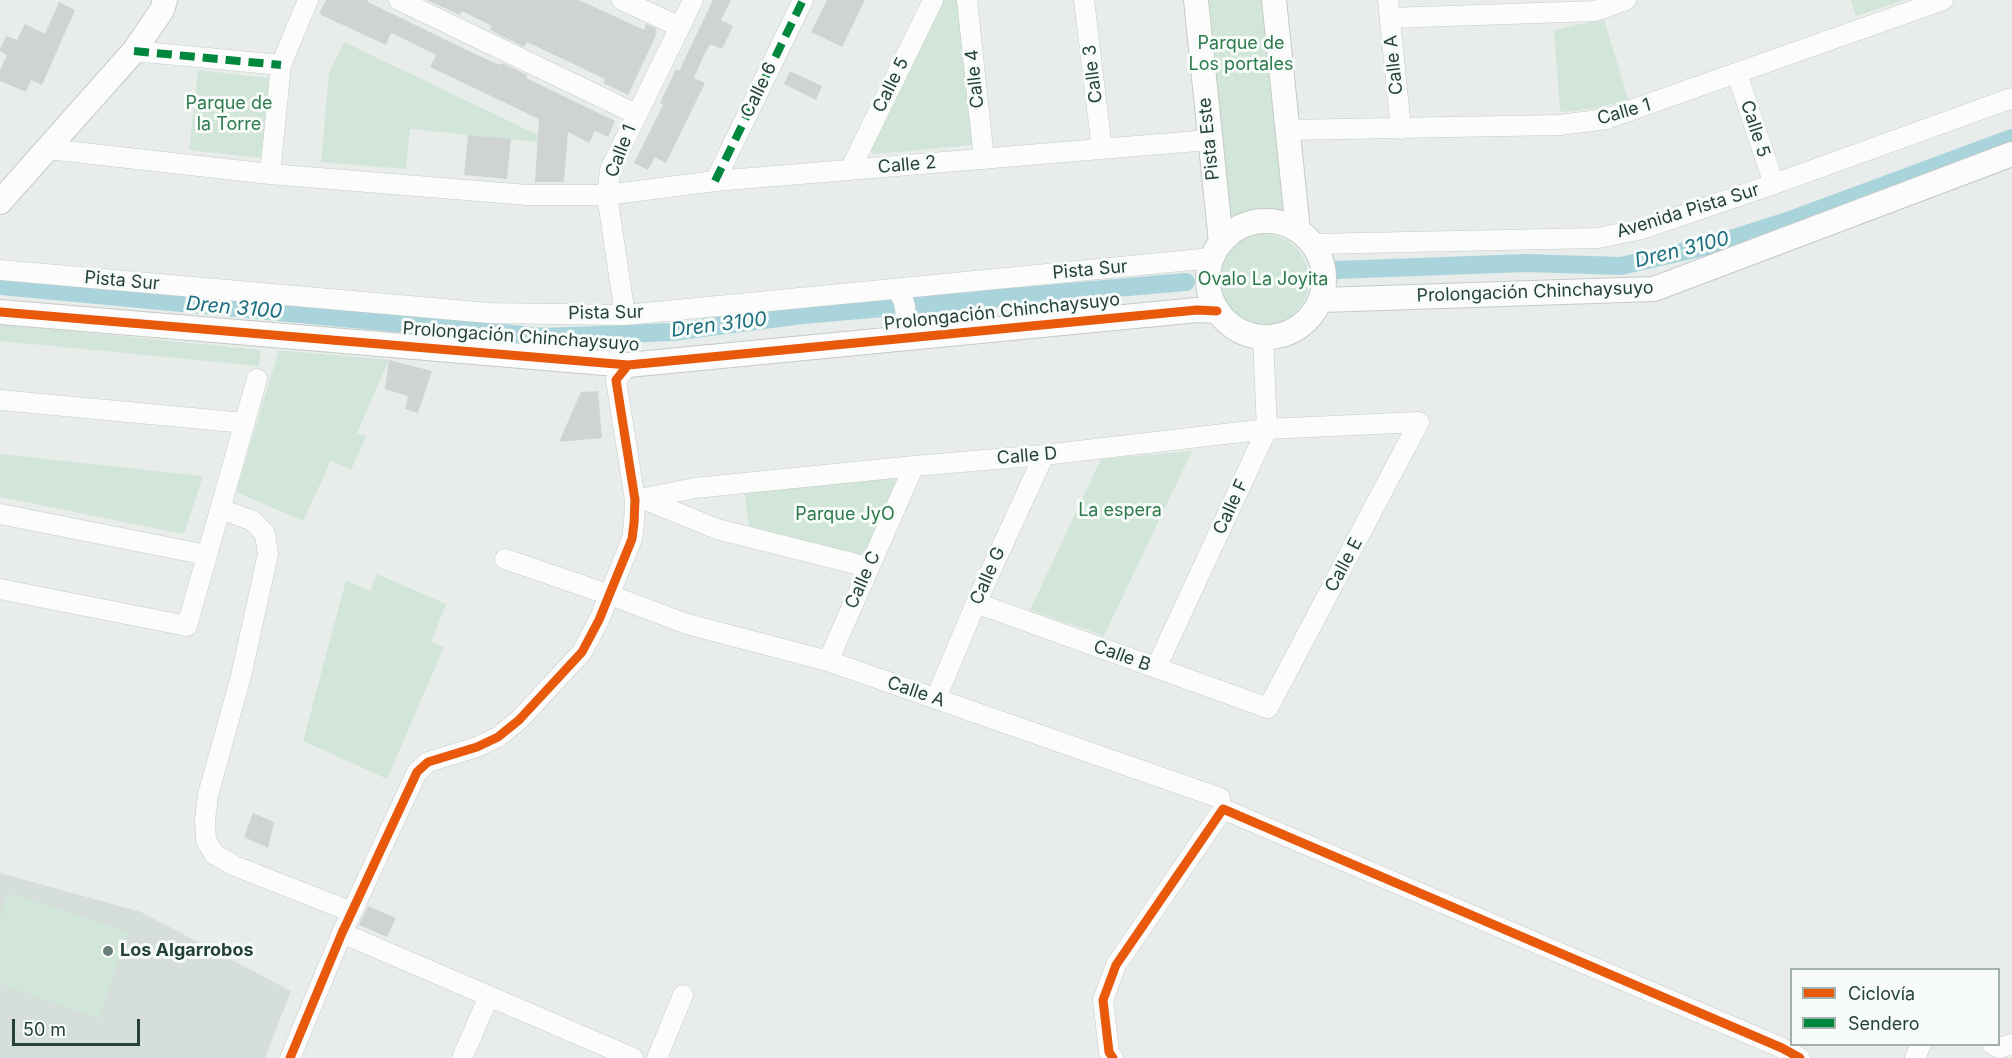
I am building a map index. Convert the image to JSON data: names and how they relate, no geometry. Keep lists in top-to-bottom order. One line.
{"streets":{"street":["Calle A","Calle 3","Calle 4","Calle 5","Calle 6","Calle 1","Pista Este","Calle 2","Avenida Pista Sur","Pista Sur","Prolongación Chinchaysuyo","Calle D","Calle F","Calle E","Calle G","Calle C","Calle B"]},"crossings":[["Calle A","Calle 1"],["Calle A","Calle G"],["Calle A","Calle C"],["Calle 3","Calle 2"],["Calle 4","Calle 2"],["Calle 5","Calle 1"],["Calle 5","Calle 2"],["Calle 5","Avenida Pista Sur"],["Calle 6","Calle 2"],["Calle 1","Calle 2"],["Calle 1","Pista Sur"],["Pista Este","Calle 2"],["Pista Este","Avenida Pista Sur"],["Pista Este","Pista Sur"],["Pista Este","Prolongación Chinchaysuyo"],["Pista Este","Calle F"],["Avenida Pista Sur","Pista Sur"],["Avenida Pista Sur","Prolongación Chinchaysuyo"],["Avenida Pista Sur","Calle F"],["Pista Sur","Prolongación Chinchaysuyo"],["Pista Sur","Calle F"],["Prolongación Chinchaysuyo","Calle F"],["Calle D","Calle F"],["Calle D","Calle E"],["Calle D","Calle G"],["Calle D","Calle C"],["Calle F","Calle B"],["Calle E","Calle B"],["Calle G","Calle B"]],"water":["Dren 3100"],"parks":["Parque de Los portales","Parque de la Torre","Ovalo La Joyita","La espera","Parque JyO"],"places":["Los Algarrobos"],"legend":["Ciclovía","Sendero"],"scale_bar":"50 m"}
